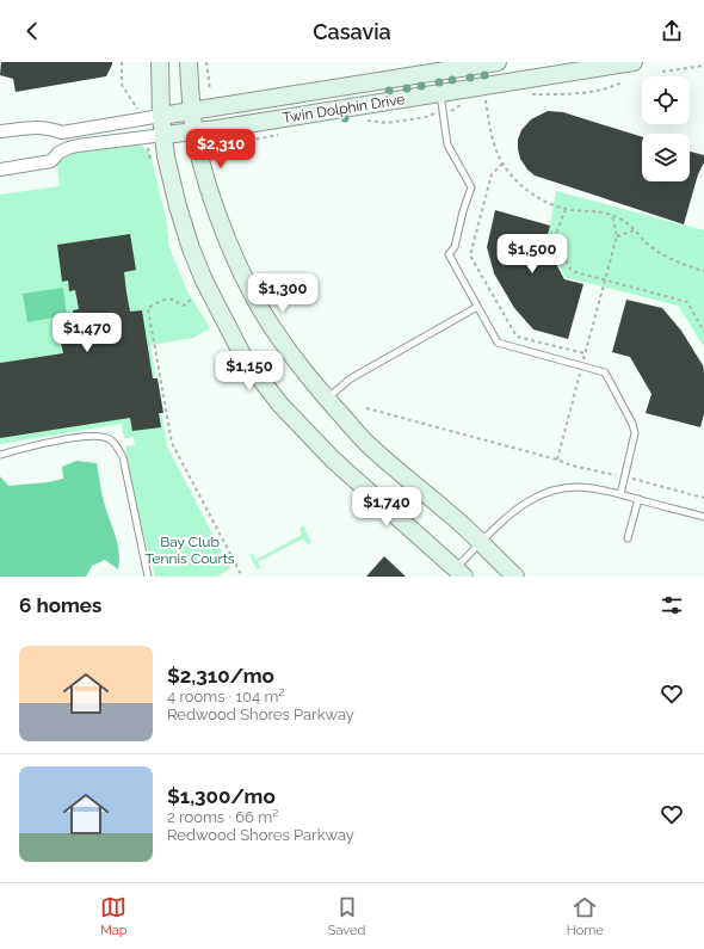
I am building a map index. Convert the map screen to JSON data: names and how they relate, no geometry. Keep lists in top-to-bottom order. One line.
{"streets":{"main road":["Twin Dolphin Drive"]},"parks":["Bay Club Tennis Courts"],"page":{"header":"Casavia","price":["$2,310","$1,500","$1,300","$1,470","$1,150","$1,740"],"heading":"6 homes","list":[{"name":"$2,310/mo","note":"4 rooms · 104 m² · Redwood Shores Parkway"},{"name":"$1,300/mo","note":"2 rooms · 66 m² · Redwood Shores Parkway"}],"tabs":["Map","Saved","Home"]}}
